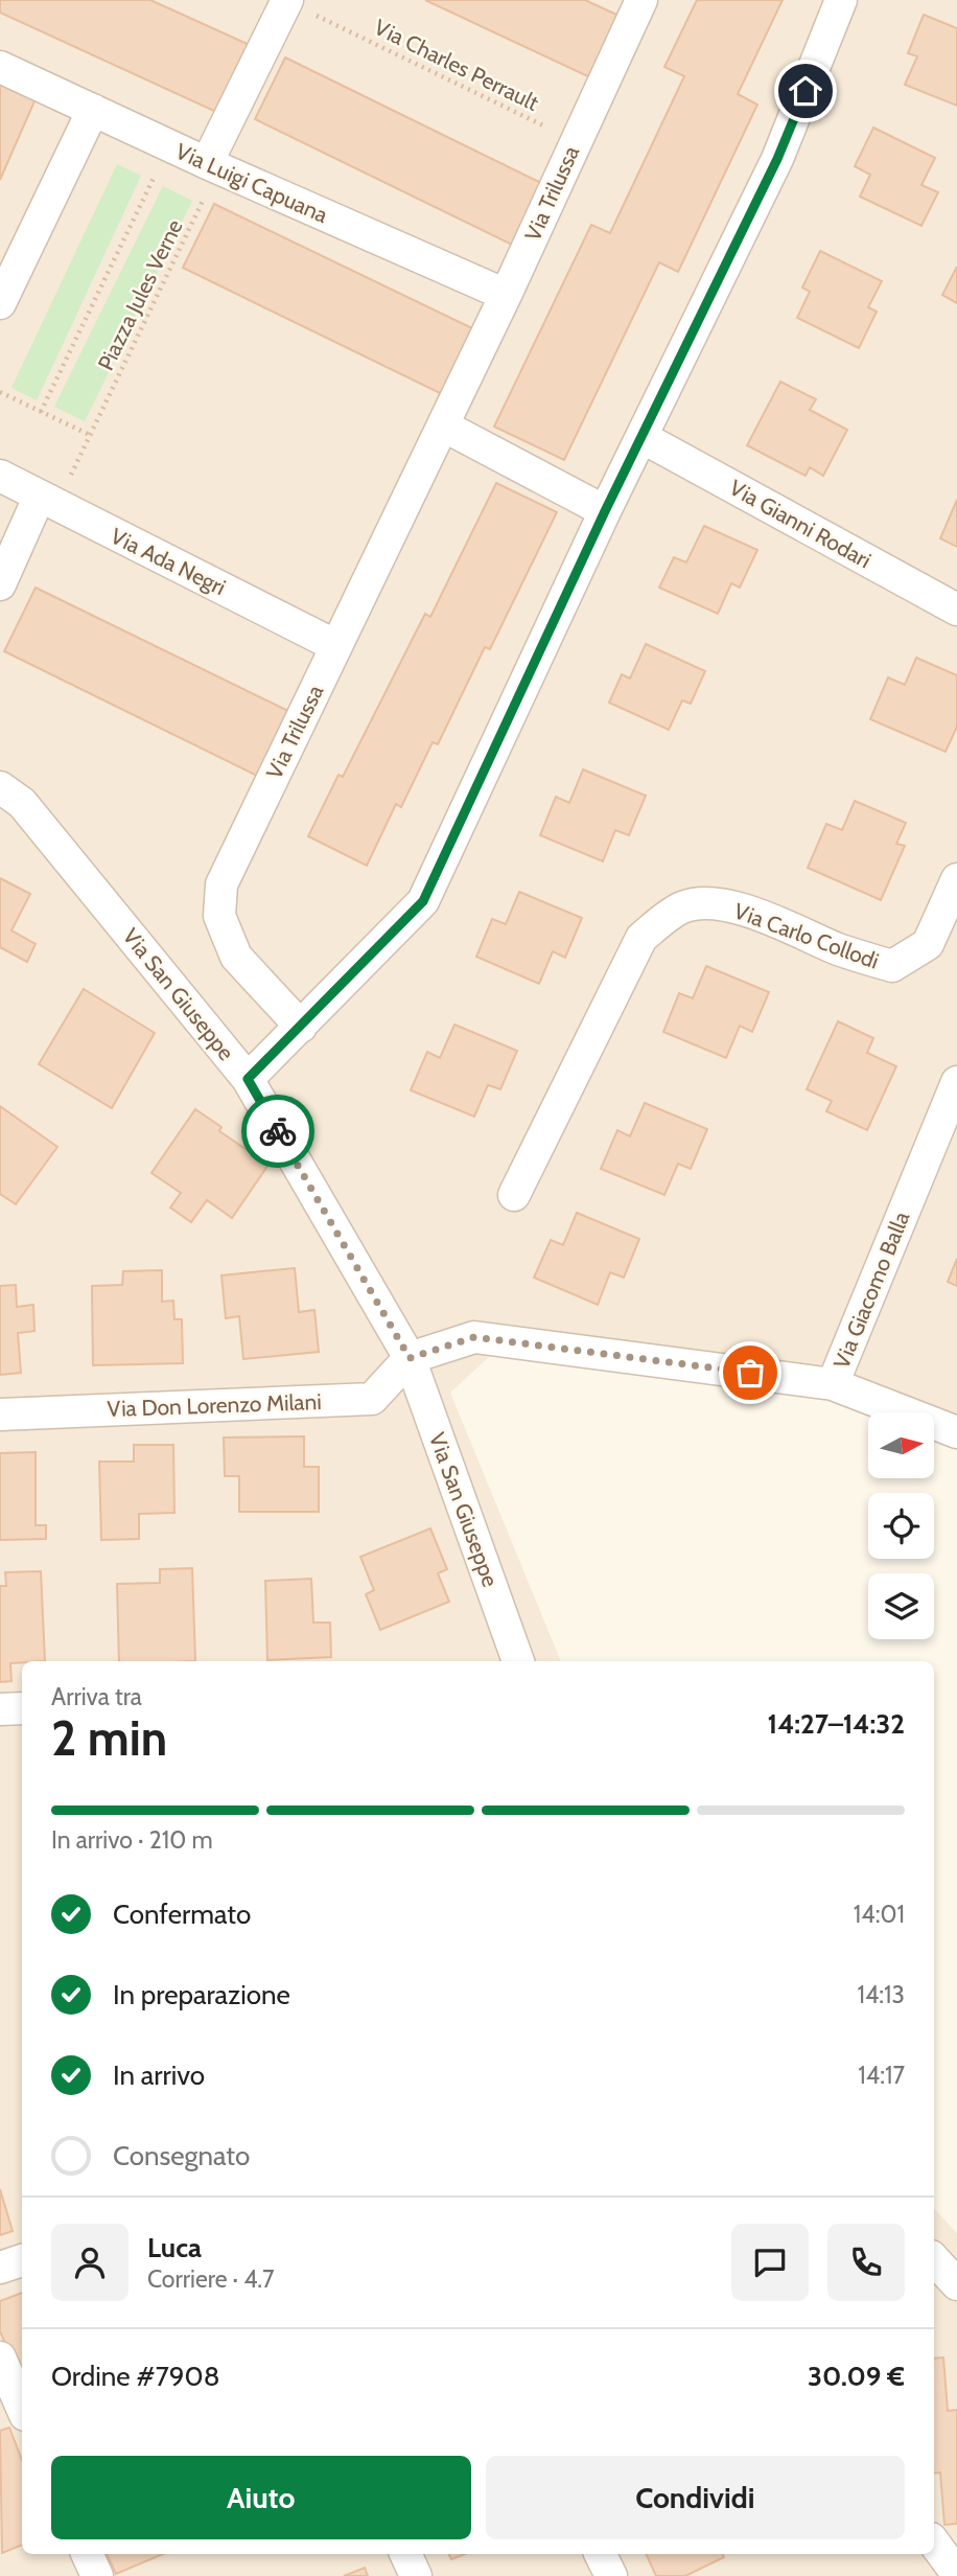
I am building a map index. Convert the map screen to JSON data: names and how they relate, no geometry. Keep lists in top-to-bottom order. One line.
{"streets":{"street":["Via Luigi Capuana","Via Trilussa","Via Gianni Rodari","Via Ada Negri","Via Carlo Collodi","Via San Giuseppe","Via Giacomo Balla","Via Don Lorenzo Milani"],"path":["Via Charles Perrault","Piazza Jules Verne"]},"crossings":[["Via Charles Perrault","Via Trilussa"],["Via Luigi Capuana","Via Trilussa"],["Via Luigi Capuana","Piazza Jules Verne"],["Via Trilussa","Via Ada Negri"],["Via San Giuseppe","Via Giacomo Balla"],["Via San Giuseppe","Via Don Lorenzo Milani"],["Via Giacomo Balla","Via Don Lorenzo Milani"]],"north":"right","page":{"heading":["2 min","Arriva tra","14:27–14:32"],"panel":["Luca","Corriere · 4.7","Ordine #7908","30.09 €"],"bar":"In arrivo · 210 m","list":[["Confermato","14:01"],["In preparazione","14:13"],["In arrivo","14:17"],"Consegnato"],"buttons":["Aiuto","Condividi"]}}
